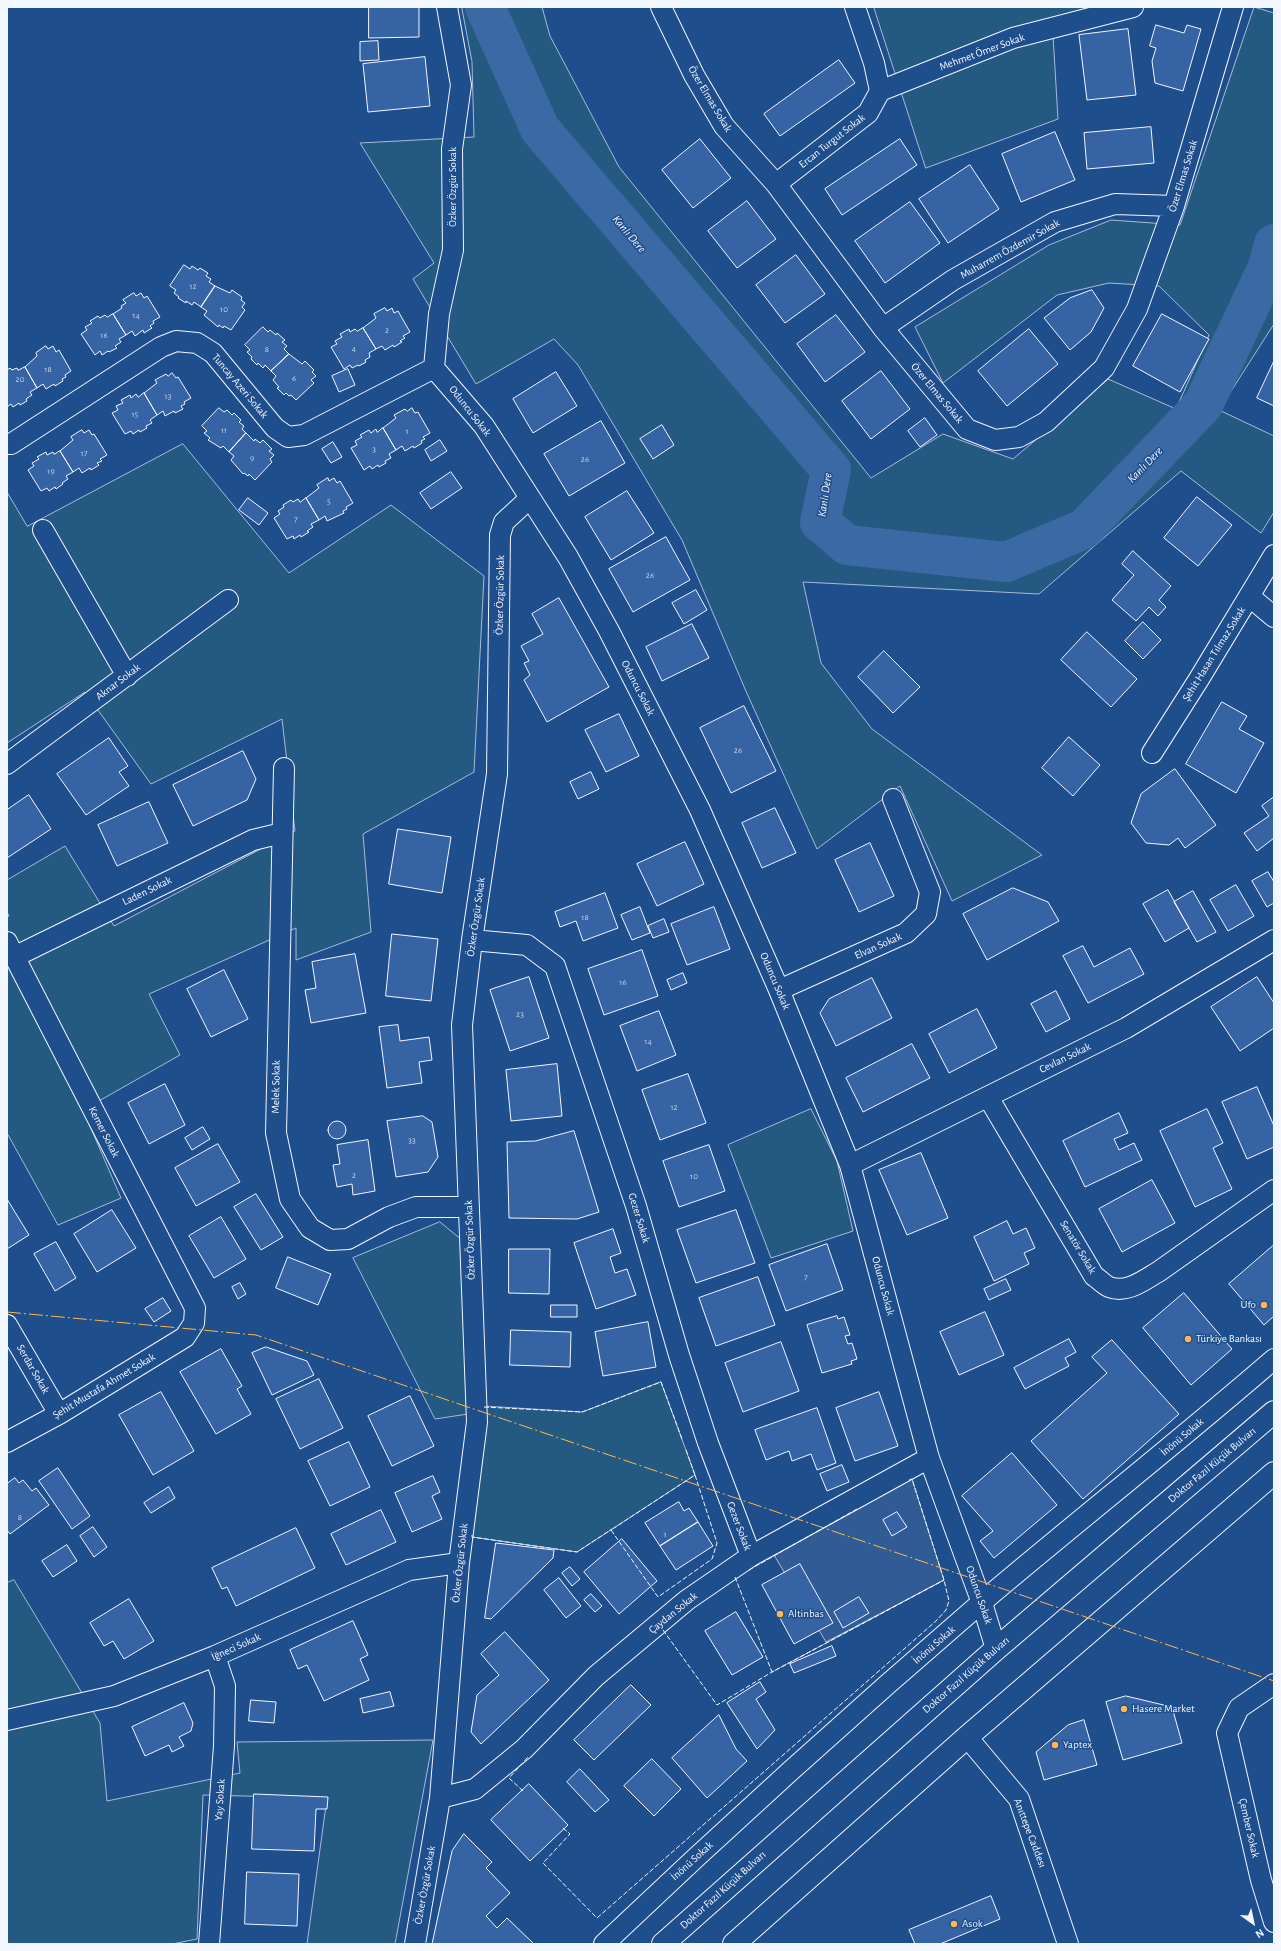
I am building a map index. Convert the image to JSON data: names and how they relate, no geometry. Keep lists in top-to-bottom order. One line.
{"streets":{"highway":["Doktor Fazıl Küçük Bulvarı"],"street":["Mehmet Ömer Sokak","Özer Elmas Sokak","Ercan Turgut Sokak","Özker Özgür Sokak","Muharrem Özdemir Sokak","Tuncay Azeri Sokak","Oduncu Sokak","Şehit Hasan Tılmaz Sokak","Aknar Sokak","Laden Sokak","Elvan Sokak","Cevlan Sokak","Melek Sokak","Kemer Sokak","Gezer Sokak","Senatör Sokak","Serdar Sokak","Şehit Mustafa Ahmet Sokak","İnönü Sokak","Çaydan Sokak","İğneci Sokak","Yay Sokak","Çember Sokak","Anıttepe Caddesı"]},"crossings":[["Mehmet Ömer Sokak","Ercan Turgut Sokak"],["Özer Elmas Sokak","Ercan Turgut Sokak"],["Özer Elmas Sokak","Muharrem Özdemir Sokak"],["Özker Özgür Sokak","Tuncay Azeri Sokak"],["Özker Özgür Sokak","Oduncu Sokak"],["Özker Özgür Sokak","Melek Sokak"],["Özker Özgür Sokak","Gezer Sokak"],["Özker Özgür Sokak","Çaydan Sokak"],["Özker Özgür Sokak","İğneci Sokak"],["Tuncay Azeri Sokak","Oduncu Sokak"],["Oduncu Sokak","Elvan Sokak"],["Oduncu Sokak","Cevlan Sokak"],["Oduncu Sokak","İnönü Sokak"],["Oduncu Sokak","Doktor Fazıl Küçük Bulvarı"],["Oduncu Sokak","Çaydan Sokak"],["Laden Sokak","Melek Sokak"],["Laden Sokak","Kemer Sokak"],["Cevlan Sokak","Senatör Sokak"],["Kemer Sokak","Şehit Mustafa Ahmet Sokak"],["Gezer Sokak","Çaydan Sokak"],["Serdar Sokak","Şehit Mustafa Ahmet Sokak"],["İğneci Sokak","Yay Sokak"]],"water":["Kanlı Dere"],"places":["Ufo","Türkiye Bankası","Altinbas","Hasere Market","Yaptex","Asok"],"house_numbers":["12","10","14","2","16","4","8","18","6","20","13","15","11","1","3","17","9","26","19","5","7","26","26","18","16","23","14","12","33","2","10","7","8","1"],"north":"bottom right"}
